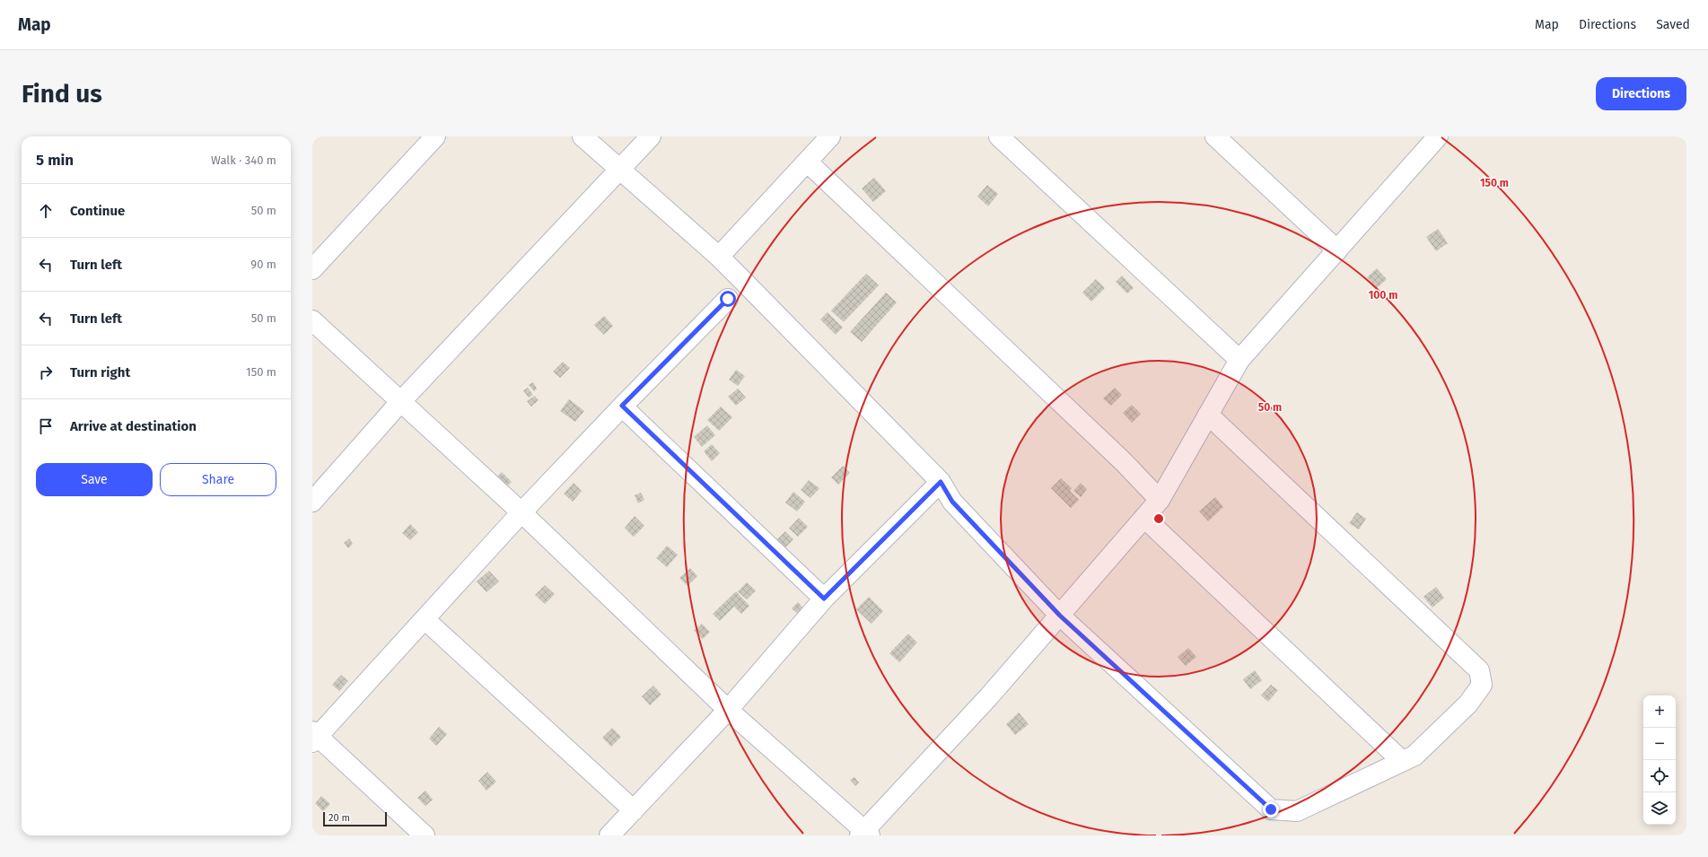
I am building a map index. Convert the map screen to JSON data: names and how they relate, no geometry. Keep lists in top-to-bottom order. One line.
{"scale_bar":"20 m","page":{"header":"Map","nav":["Map","Directions","Saved"],"buttons":["Directions",["Save","Share"]],"title":"Find us","heading":["5 min","Walk · 340 m"],"list":[["Continue","50 m"],["Turn left","90 m"],["Turn left","50 m"],["Turn right","150 m"],"Arrive at destination"],"map_buttons":["+","−"],"scale":"20 m"},"rings":["150 m","100 m","50 m"]}
